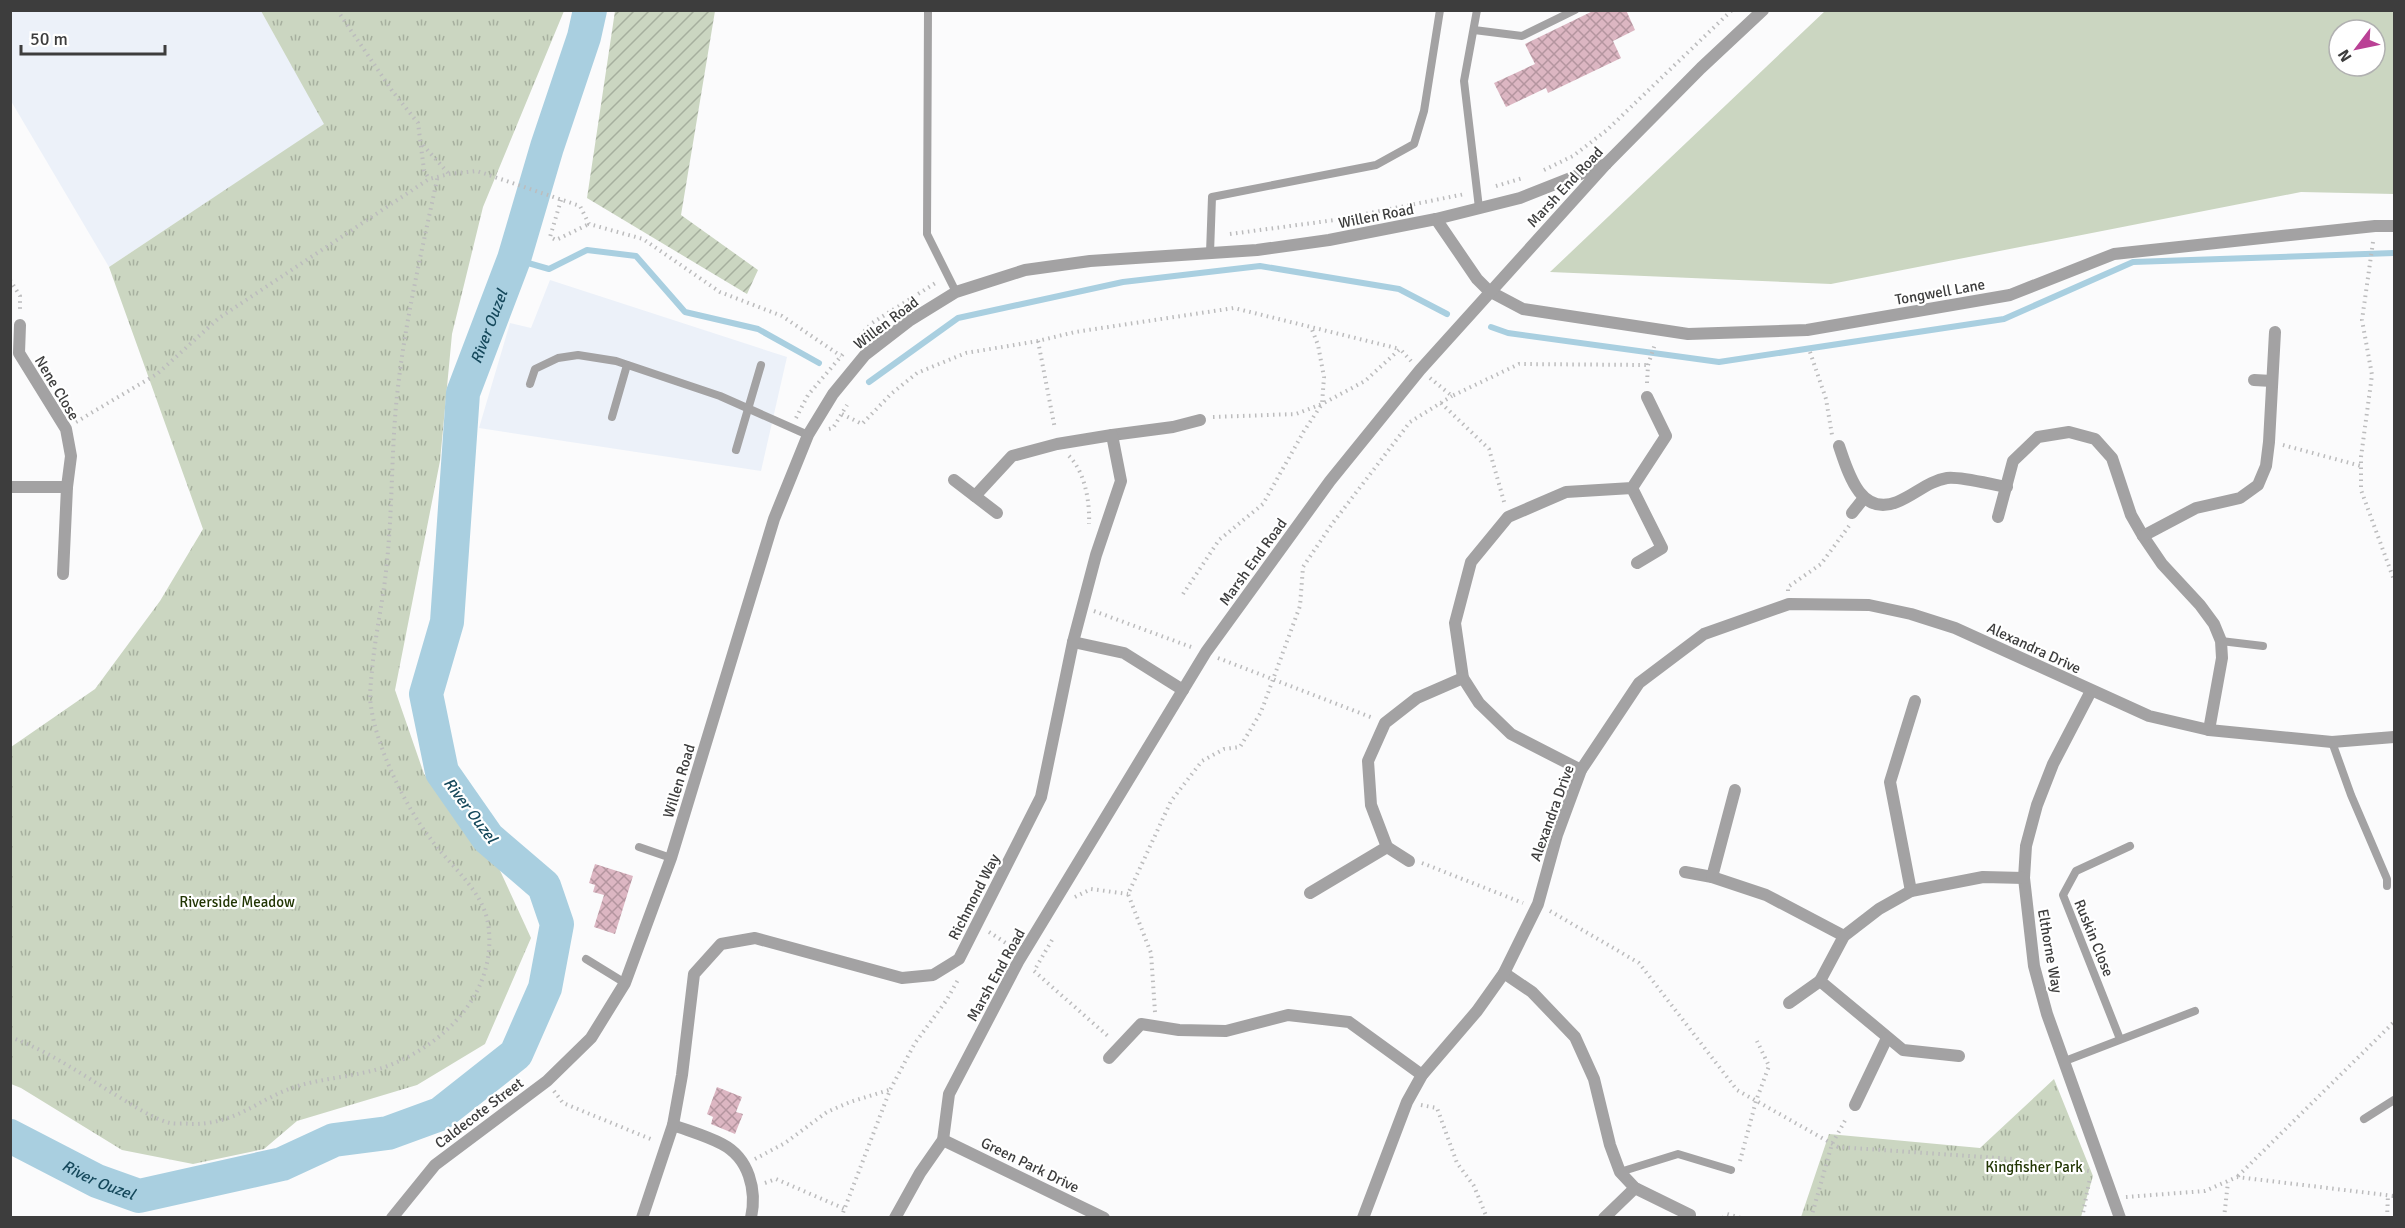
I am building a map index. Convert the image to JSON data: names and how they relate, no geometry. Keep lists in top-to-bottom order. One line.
{"streets":{"street":["Marsh End Road","Willen Road","Tongwell Lane","Nene Close","Alexandra Drive","Richmond Way","Elthorne Way","Caldecote Street","Green Park Drive"],"lane":["Ruskin Close"]},"crossings":[["Marsh End Road","Willen Road"],["Marsh End Road","Tongwell Lane"],["Marsh End Road","Green Park Drive"],["Willen Road","Caldecote Street"],["Alexandra Drive","Elthorne Way"]],"water":["River Ouzel"],"parks":["Riverside Meadow","Kingfisher Park"],"scale_bar":"50 m","north":"bottom left"}
